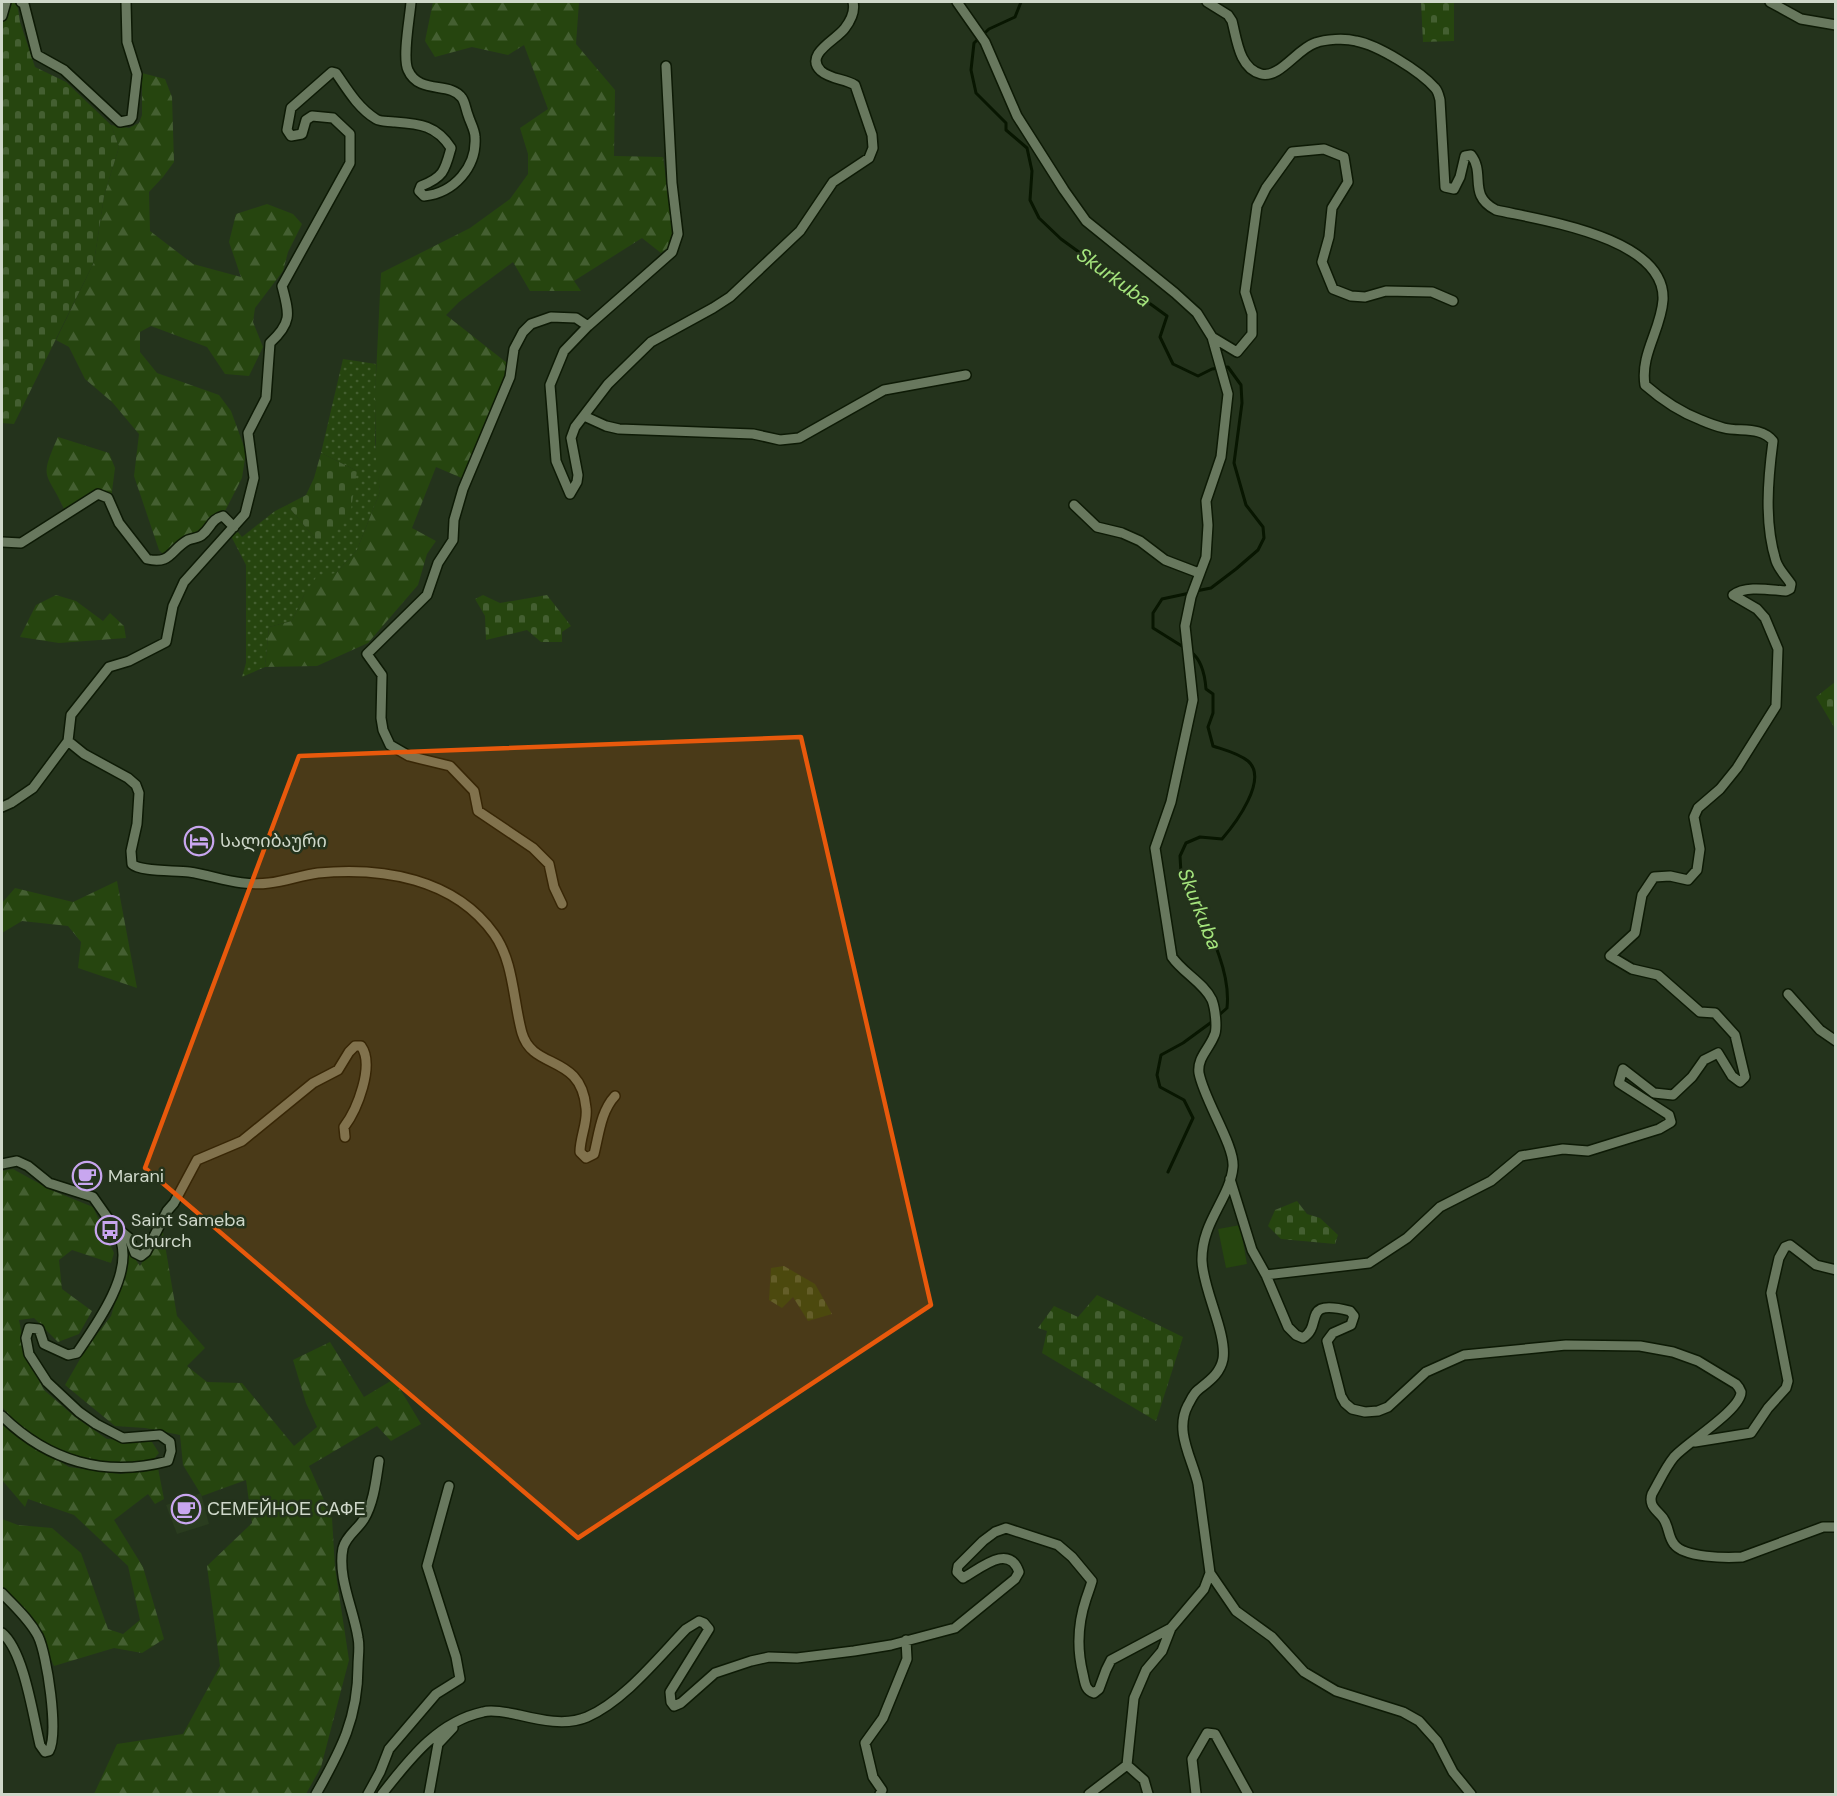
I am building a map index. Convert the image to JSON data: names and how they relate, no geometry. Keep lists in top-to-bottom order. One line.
{"water":["Skurkuba"],"places":{"hotel":["სალიბაური"],"cafe":["Marani","СЕМЕЙНОЕ САФЕ"],"bus stop":["Saint Sameba Church"]}}
